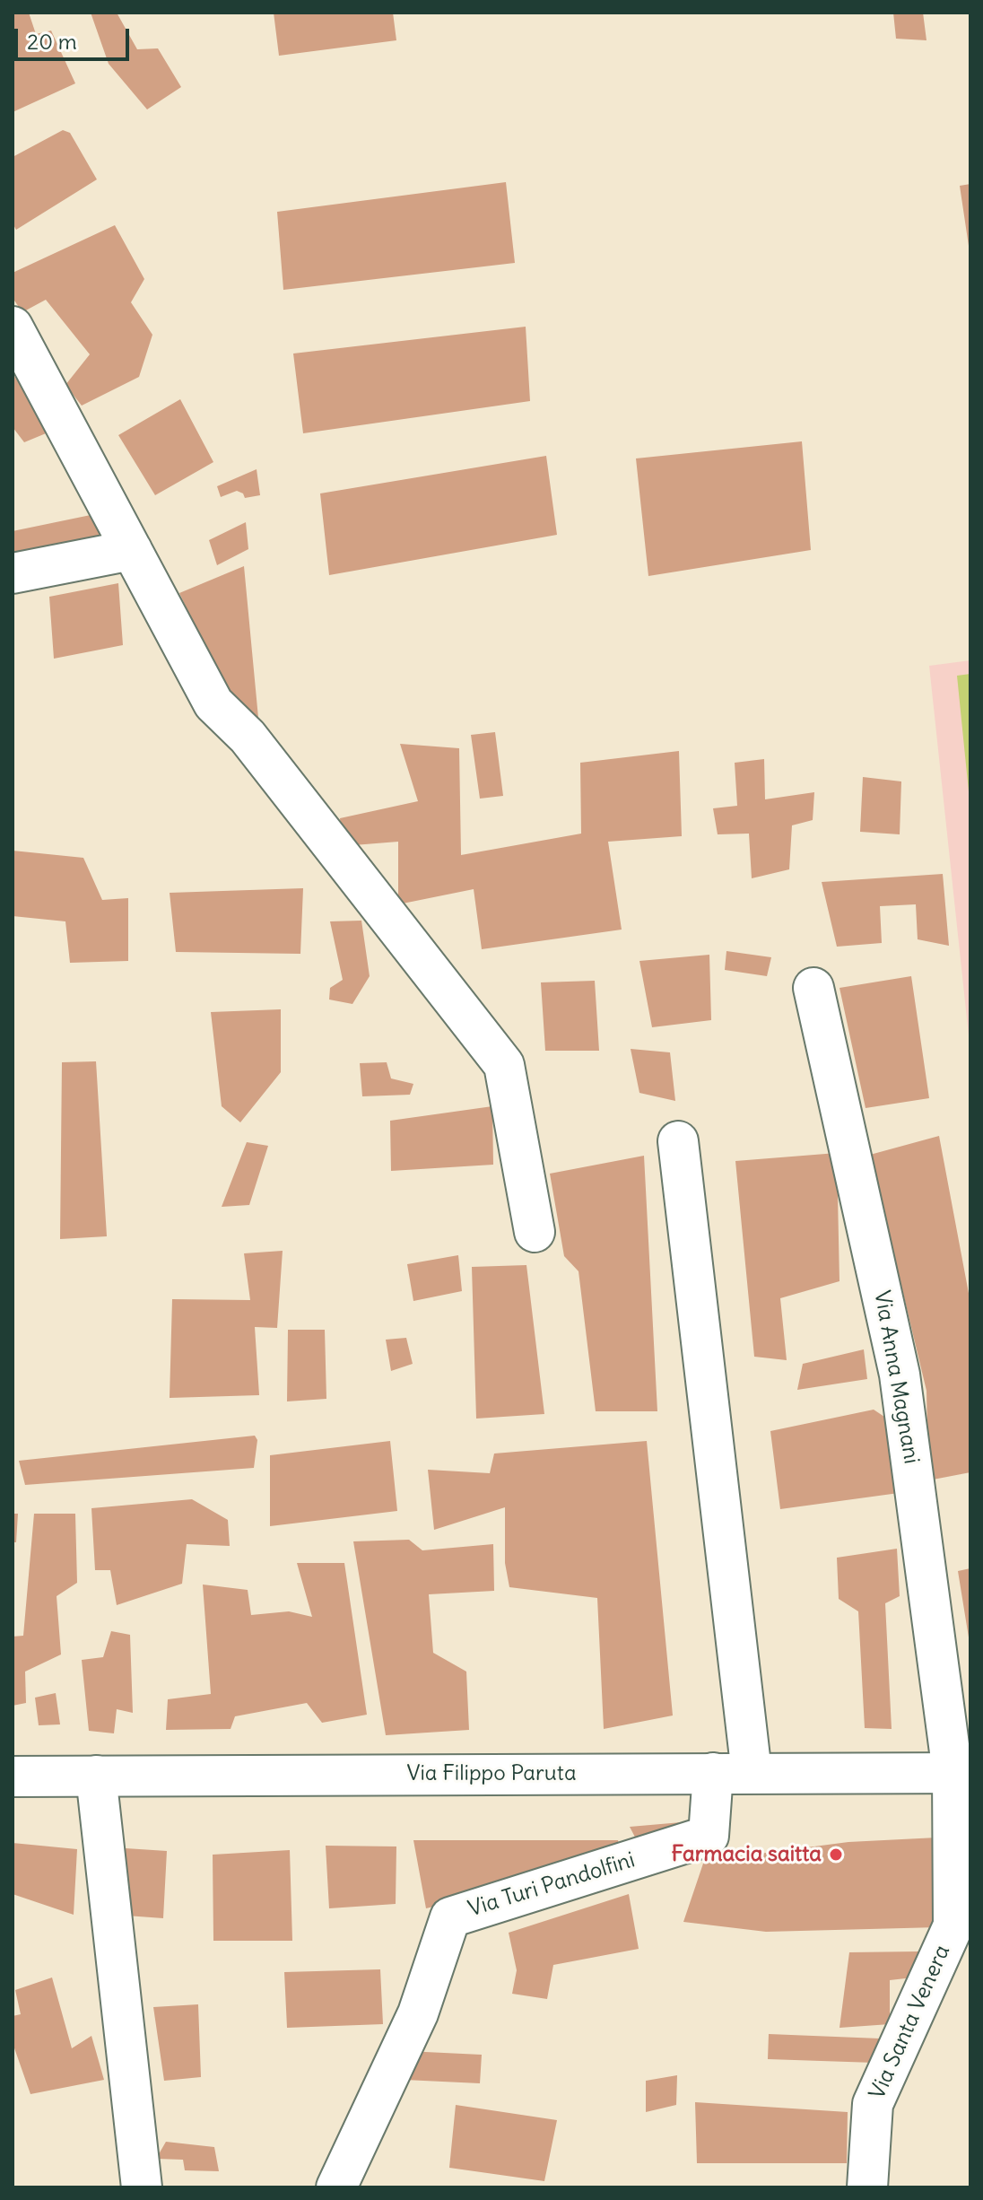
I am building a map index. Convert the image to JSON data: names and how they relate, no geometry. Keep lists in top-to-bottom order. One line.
{"streets":{"street":["Via Anna Magnani","Via Filippo Paruta","Via Turi Pandolfini","Via Santa Venera"]},"crossings":[["Via Anna Magnani","Via Filippo Paruta"],["Via Anna Magnani","Via Santa Venera"],["Via Filippo Paruta","Via Turi Pandolfini"],["Via Filippo Paruta","Via Santa Venera"]],"places":["Farmacia saitta"],"scale_bar":"20 m"}
